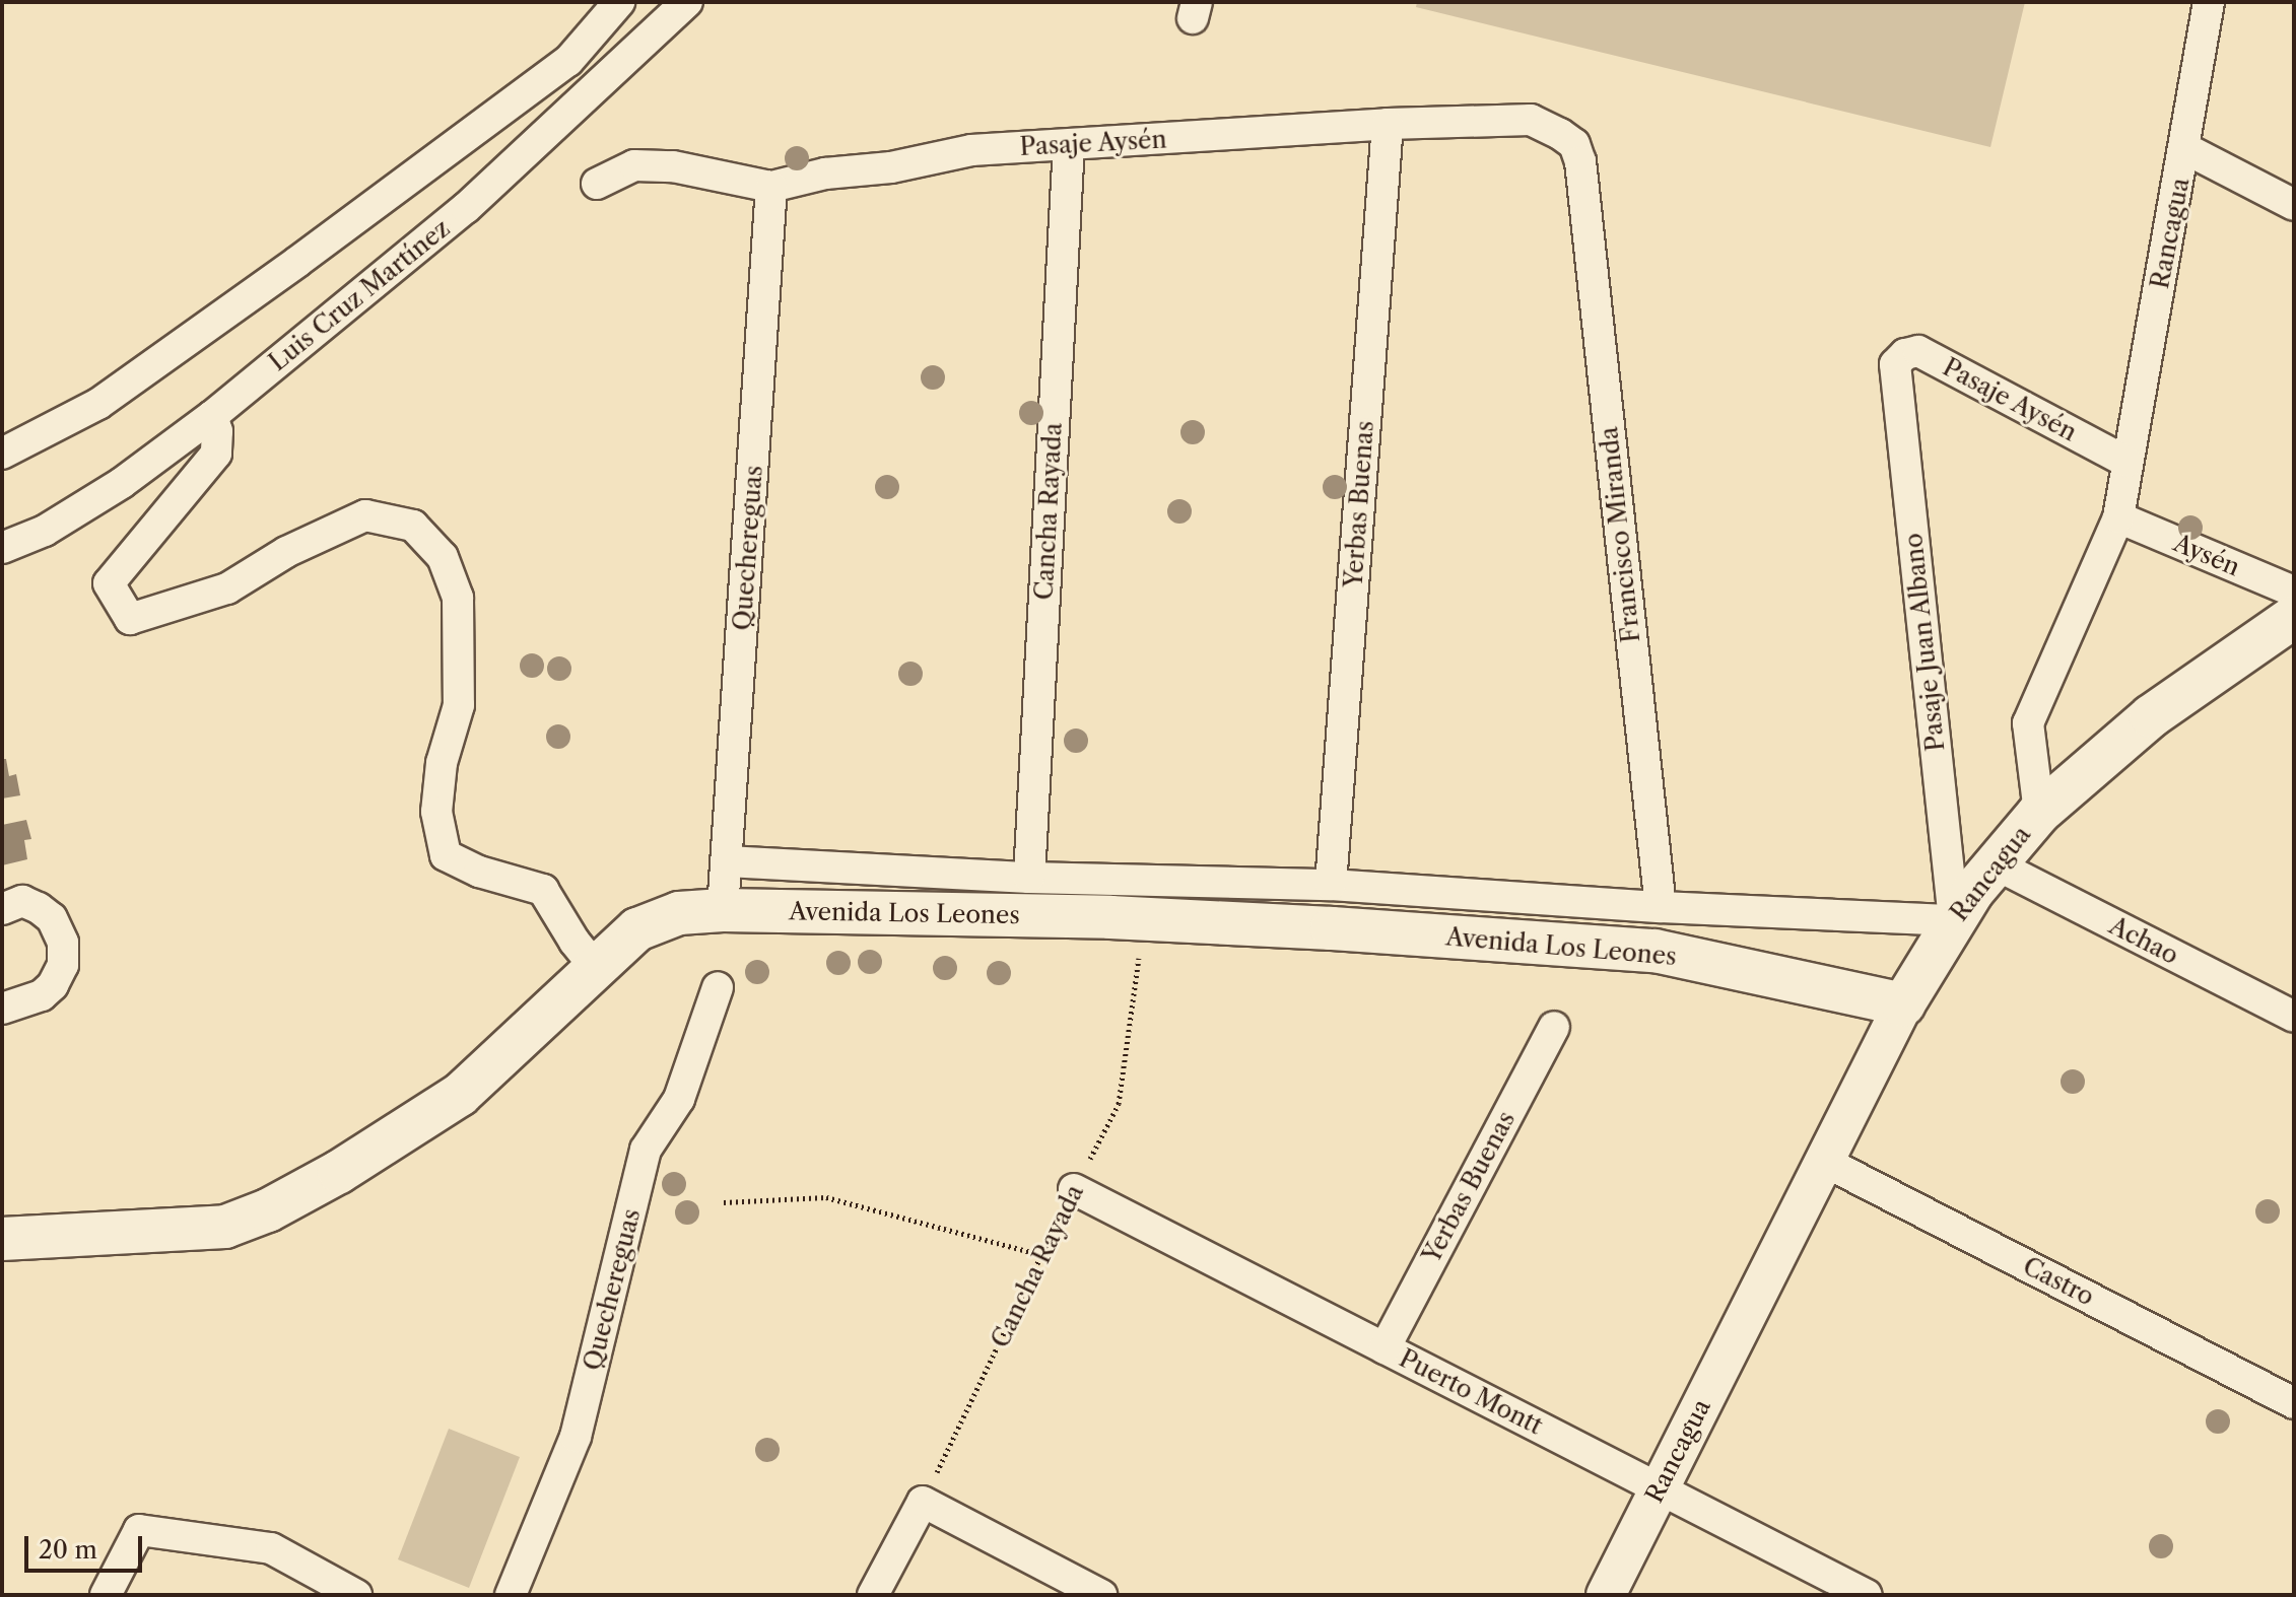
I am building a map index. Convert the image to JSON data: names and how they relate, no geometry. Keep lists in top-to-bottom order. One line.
{"streets":{"main road":["Rancagua","Avenida Los Leones"],"street":["Pasaje Aysén","Luis Cruz Martínez","Yerbas Buenas","Cancha Rayada","Francisco Miranda","Quechereguas","Aysén","Pasaje Juan Albano","Achao","Castro","Puerto Montt"]},"crossings":[["Pasaje Aysén","Rancagua"],["Pasaje Aysén","Yerbas Buenas"],["Pasaje Aysén","Cancha Rayada"],["Pasaje Aysén","Francisco Miranda"],["Pasaje Aysén","Quechereguas"],["Pasaje Aysén","Pasaje Juan Albano"],["Rancagua","Aysén"],["Rancagua","Pasaje Juan Albano"],["Rancagua","Avenida Los Leones"],["Rancagua","Achao"],["Rancagua","Castro"],["Rancagua","Puerto Montt"],["Yerbas Buenas","Avenida Los Leones"],["Yerbas Buenas","Puerto Montt"],["Cancha Rayada","Avenida Los Leones"],["Cancha Rayada","Puerto Montt"],["Francisco Miranda","Avenida Los Leones"],["Quechereguas","Avenida Los Leones"],["Pasaje Juan Albano","Avenida Los Leones"]],"scale_bar":"20 m"}
